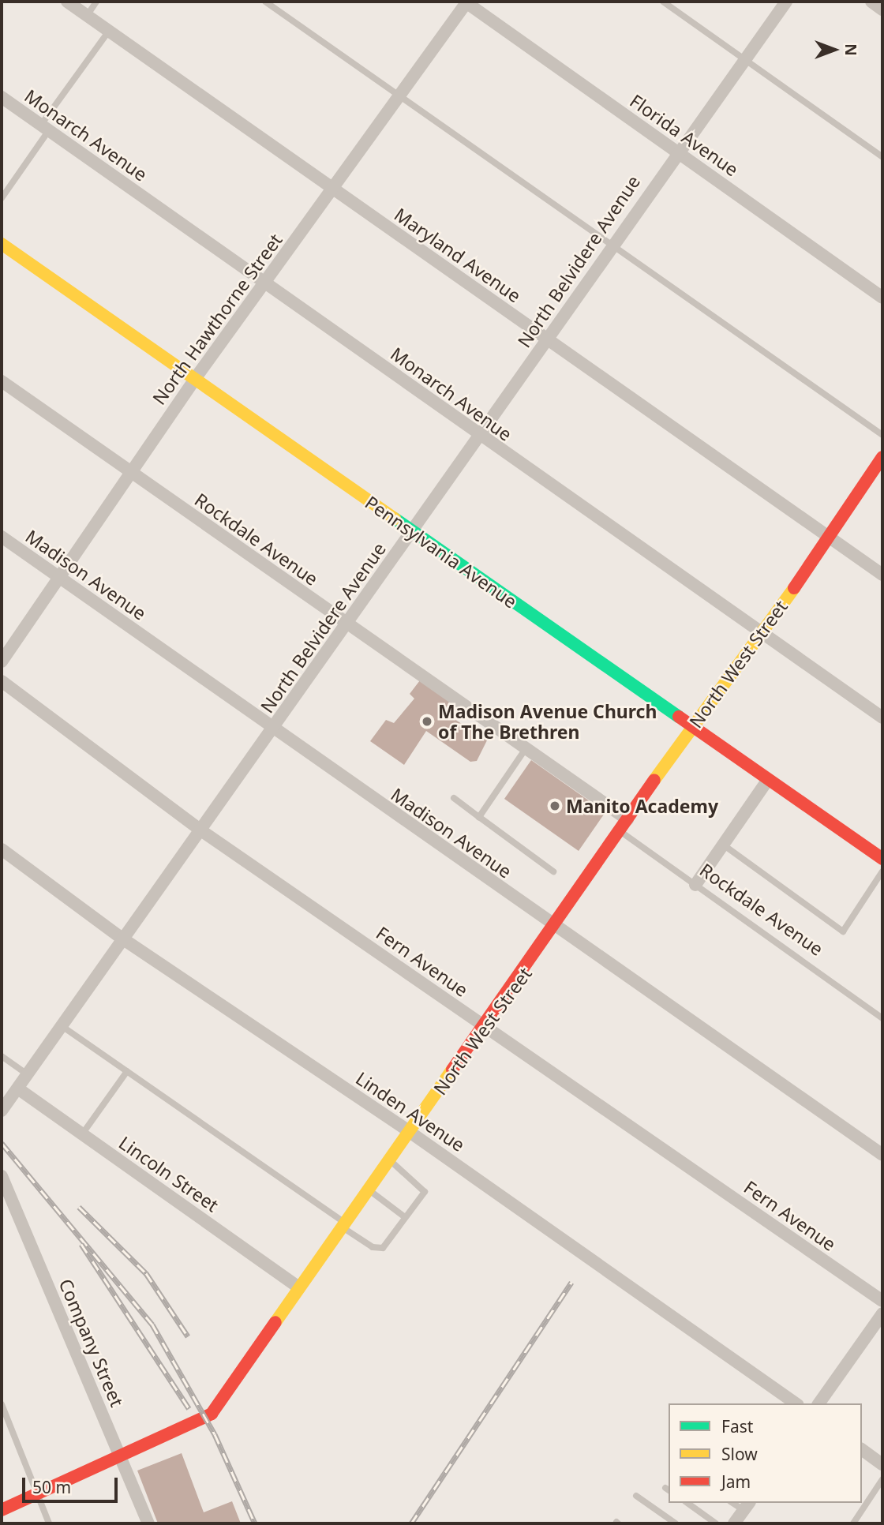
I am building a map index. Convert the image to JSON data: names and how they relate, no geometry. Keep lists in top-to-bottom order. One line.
{"streets":{"street":["Monarch Avenue","Florida Avenue","Maryland Avenue","North Belvidere Avenue","North Hawthorne Street","Rockdale Avenue","Pennsylvania Avenue","Madison Avenue","North West Street","Fern Avenue","Linden Avenue","Lincoln Street","Company Street"]},"crossings":[["Monarch Avenue","North Belvidere Avenue"],["Monarch Avenue","North Hawthorne Street"],["Monarch Avenue","North West Street"],["Florida Avenue","North Belvidere Avenue"],["Florida Avenue","North Hawthorne Street"],["Maryland Avenue","North Belvidere Avenue"],["Maryland Avenue","North Hawthorne Street"],["Maryland Avenue","North West Street"],["North Belvidere Avenue","Rockdale Avenue"],["North Belvidere Avenue","Pennsylvania Avenue"],["North Belvidere Avenue","Madison Avenue"],["North Belvidere Avenue","Fern Avenue"],["North Belvidere Avenue","Linden Avenue"],["North Belvidere Avenue","Lincoln Street"],["North Hawthorne Street","Rockdale Avenue"],["North Hawthorne Street","Pennsylvania Avenue"],["North Hawthorne Street","Madison Avenue"],["Rockdale Avenue","North West Street"],["Pennsylvania Avenue","North West Street"],["Madison Avenue","North West Street"],["North West Street","Fern Avenue"],["North West Street","Linden Avenue"],["North West Street","Lincoln Street"],["North West Street","Company Street"]],"places":["Madison Avenue Church of The Brethren","Manito Academy"],"legend":["Fast","Slow","Jam"],"scale_bar":"50 m","north":"right"}
